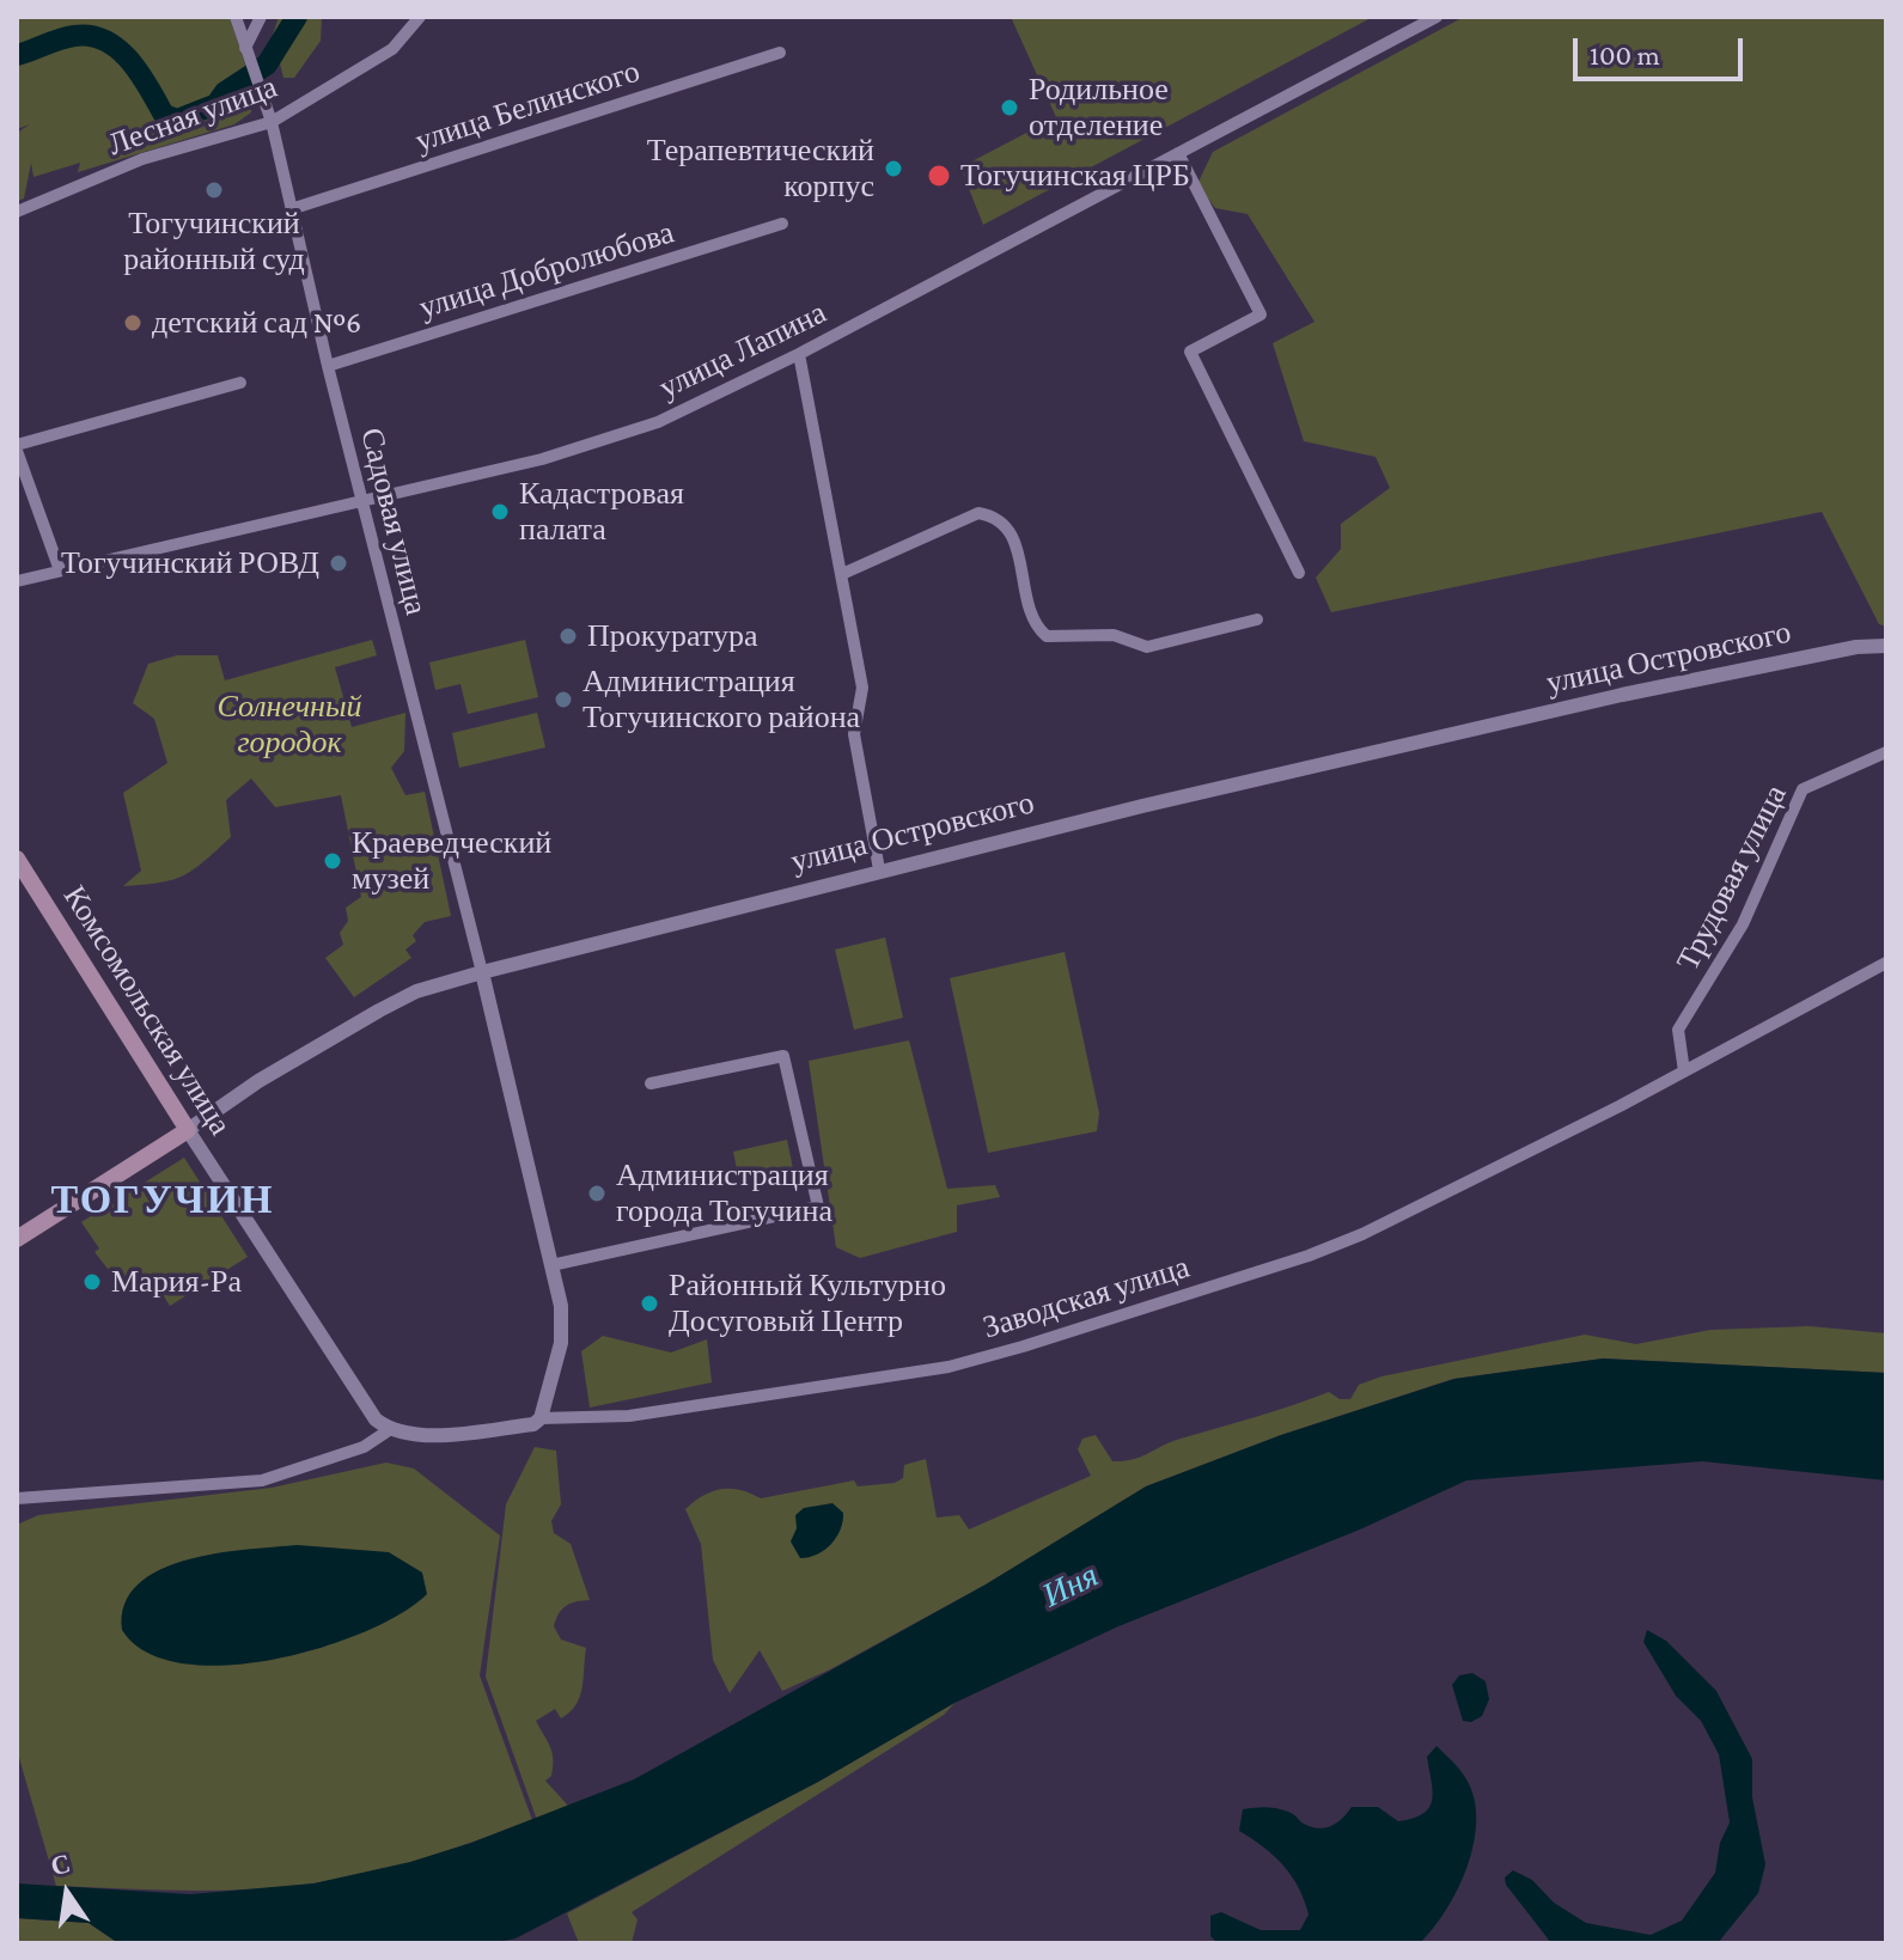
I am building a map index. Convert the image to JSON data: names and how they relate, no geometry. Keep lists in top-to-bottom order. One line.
{"streets":{"main road":["улица Островского","Комсомольская улица"],"street":["улица Белинского","Лесная улица","улица Добролюбова","улица Лапина","Садовая улица","Трудовая улица","Заводская улица"]},"crossings":[["улица Белинского","Садовая улица"],["Лесная улица","Садовая улица"],["улица Добролюбова","Садовая улица"],["улица Лапина","Садовая улица"],["Садовая улица","улица Островского"],["улица Островского","Комсомольская улица"],["Трудовая улица","Заводская улица"],["Комсомольская улица","Заводская улица"]],"districts":["ТОГУЧИН"],"water":["Иня"],"parks":["Солнечный городок"],"places":["Родильное отделение","Терапевтический корпус","Тогучинская ЦРБ","Тогучинский районный суд","детский сад №6","Кадастровая палата","Тогучинский РОВД","Прокуратура","Администрация Тогучинского района","Краеведческий музей","Администрация города Тогучина","Мария-Ра","Районный Культурно Досуговый Центр"],"scale_bar":"100 m","north":"top"}
